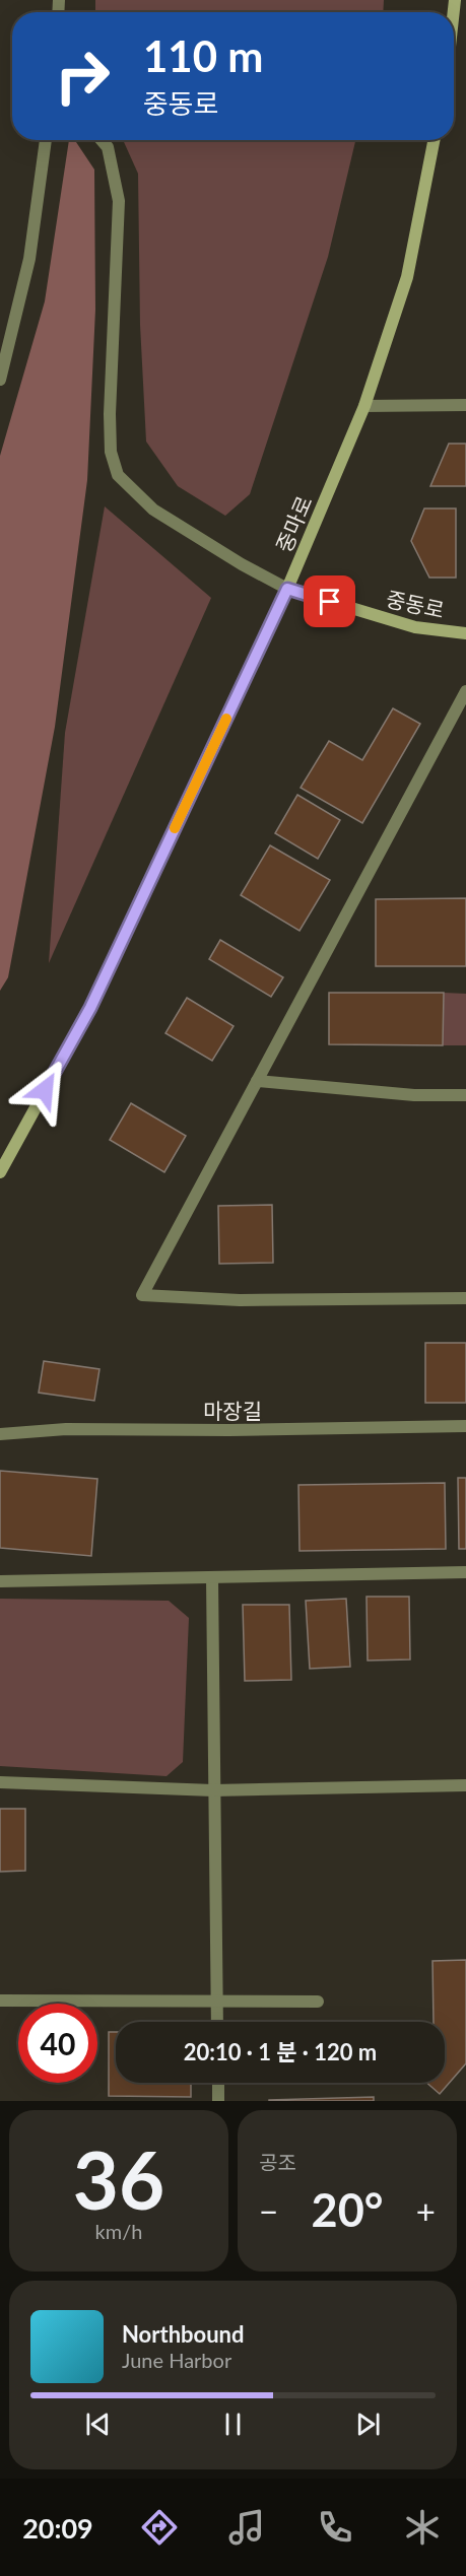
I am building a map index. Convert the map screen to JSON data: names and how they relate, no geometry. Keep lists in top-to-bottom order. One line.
{"streets":{"street":["중마로","중동로","마장길"]},"crossings":[["중마로","중동로"]],"page":{"turn":["110 m","중동로"],"limit":"40","trip":"20:10 · 1 분 · 120 m","tile":[["36","km/h"],"공조"],"heat":["−","20°","+"],"song":["Northbound","June Harbor"],"tabs":"20:09"}}
